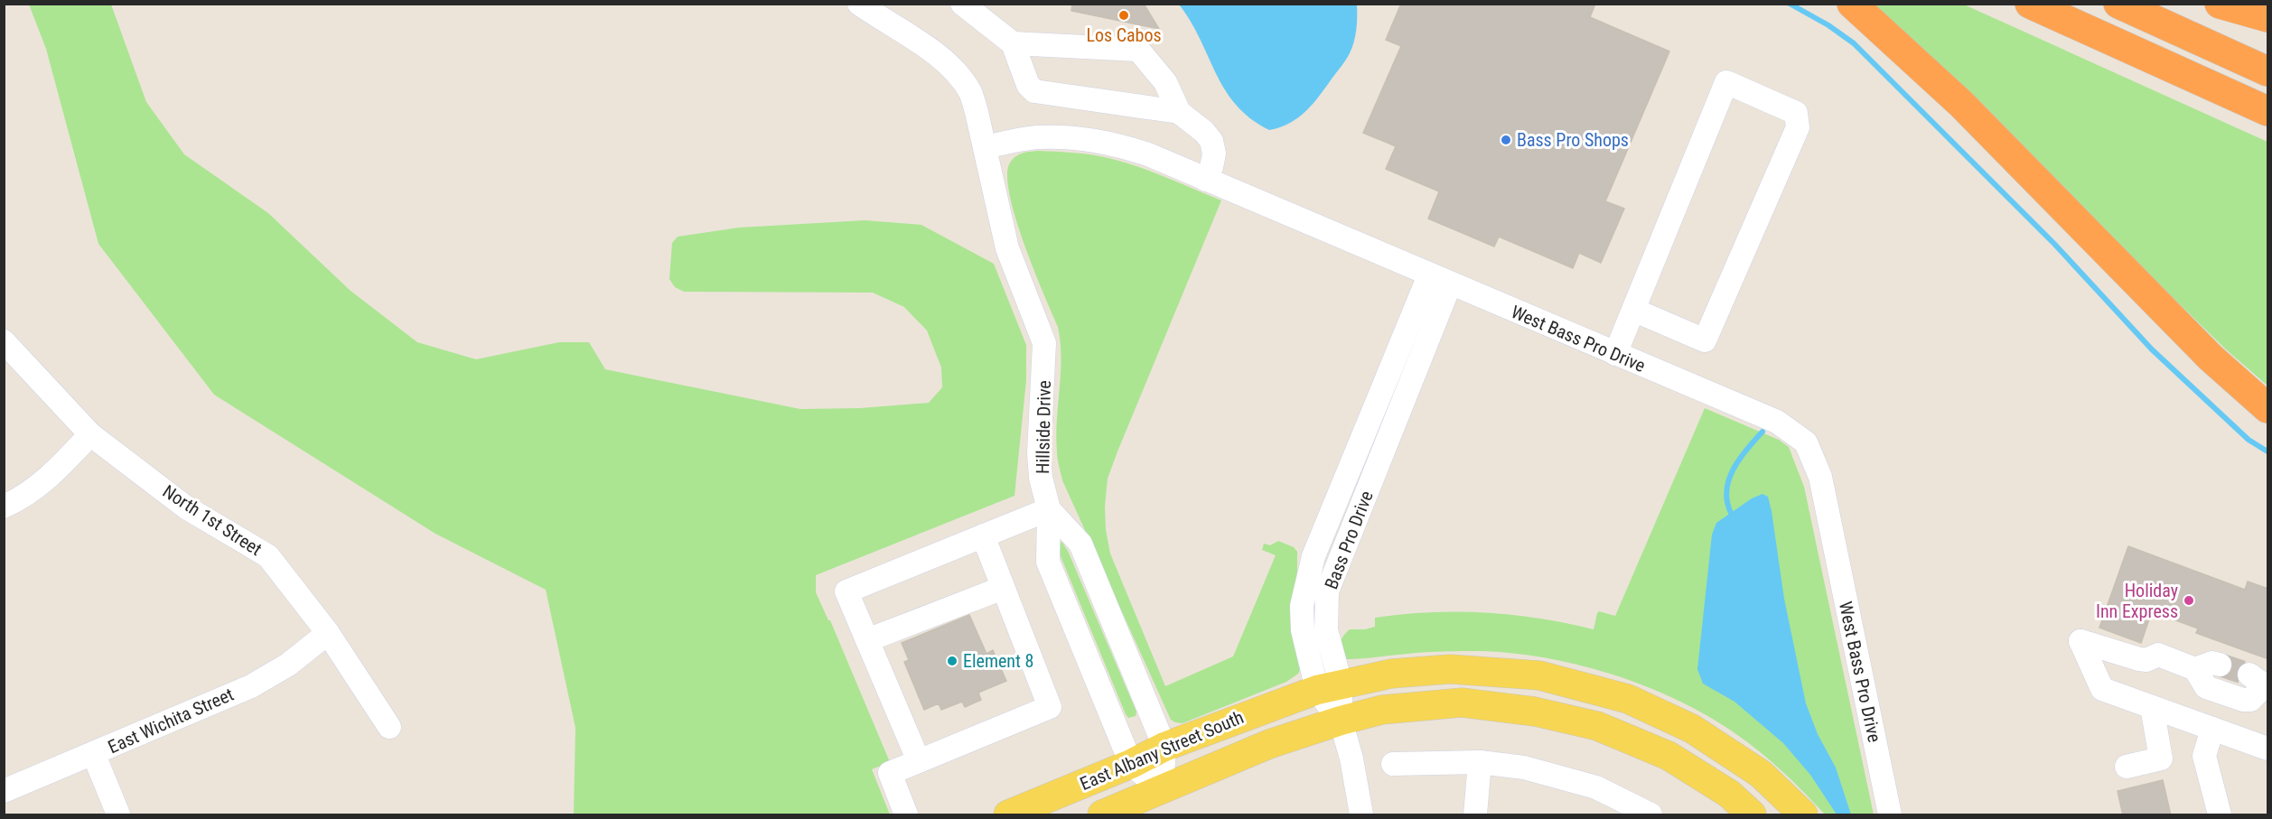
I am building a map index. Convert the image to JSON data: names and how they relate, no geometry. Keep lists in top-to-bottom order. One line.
{"streets":{"main road":["East Albany Street South"],"street":["West Bass Pro Drive","Hillside Drive","North 1st Street","Bass Pro Drive","East Wichita Street"]},"crossings":[["West Bass Pro Drive","Hillside Drive"],["West Bass Pro Drive","Bass Pro Drive"],["Hillside Drive","East Albany Street South"],["North 1st Street","East Wichita Street"],["Bass Pro Drive","East Albany Street South"]],"places":["Los Cabos","Bass Pro Shops","Holiday Inn Express","Element 8"]}
